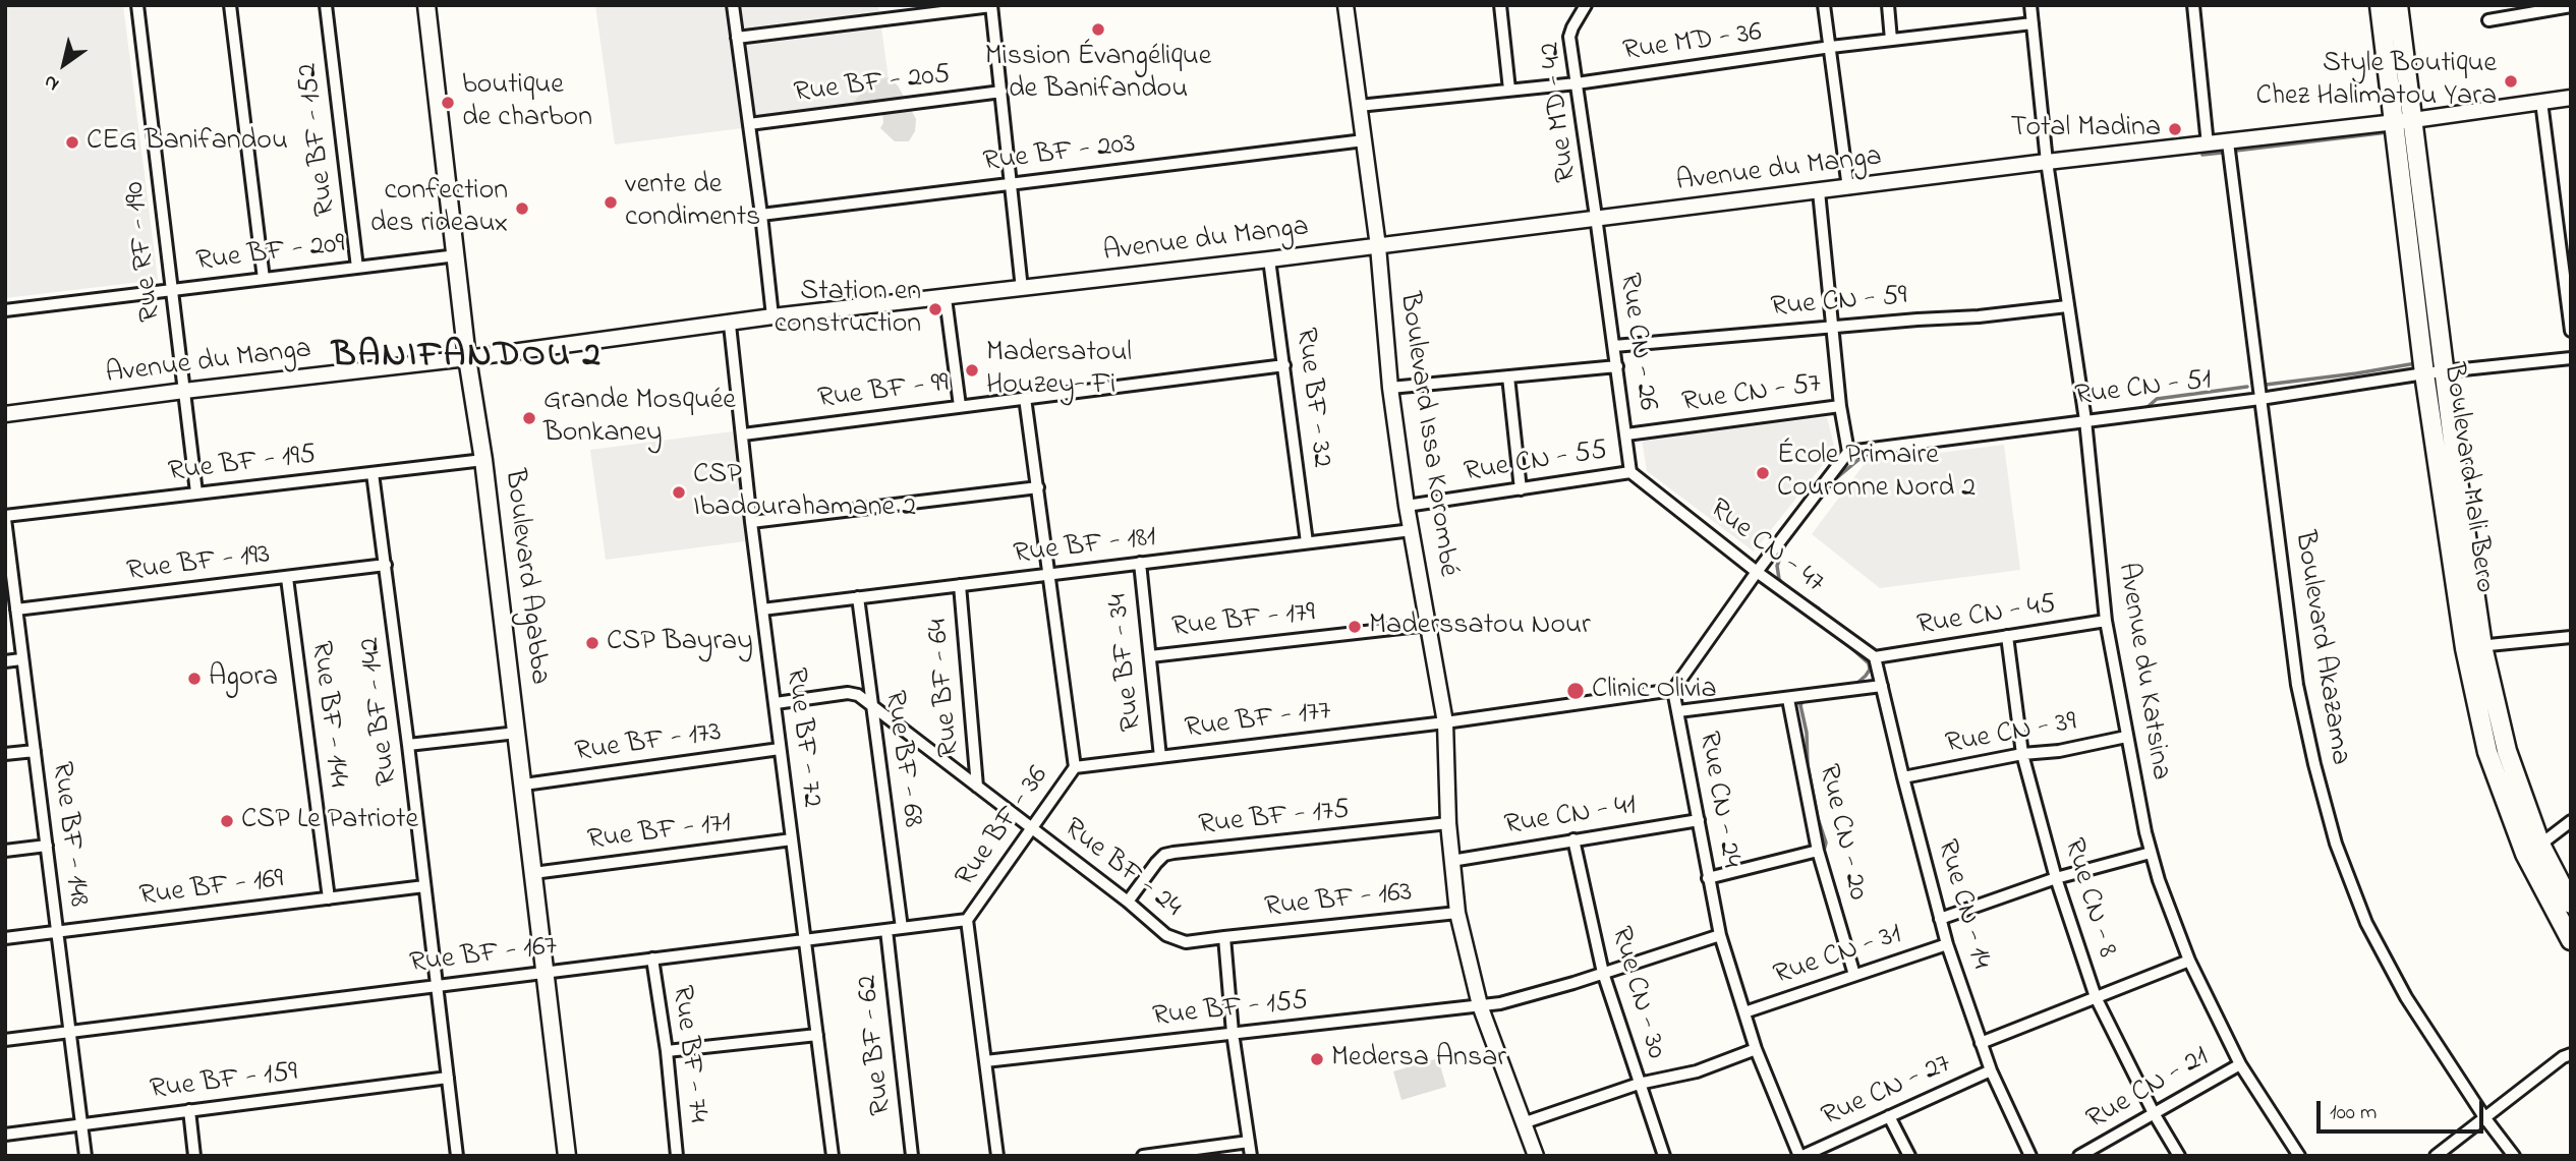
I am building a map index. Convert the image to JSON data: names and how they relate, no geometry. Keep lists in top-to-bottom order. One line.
{"streets":{"main road":["Boulevard Mali Bero","Boulevard Agabba"],"street":["Rue MD - 36","Rue BF - 205","Rue MD - 42","Rue BF - 152","Rue BF - 203","Avenue du Manga","Rue RF - 190","Rue BF - 209","Rue CN - 59","Rue CN - 26","Rue CN - 51","Rue BF - 99","Rue CN - 57","Rue BF - 32","Boulevard Issa Korombé","Rue CN - 55","Rue BF - 195","Rue BF - 181","Rue CN - 47","Rue BF - 193","Rue CN - 45","Rue BF - 179","Boulevard Akazama","Rue BF - 34","Avenue du Katsina","Rue BF - 64","Rue BF - 142","Rue BF - 144","Rue BF - 177","Rue CN - 39","Rue BF - 72","Rue BF - 173","Rue BF - 68","Rue CN - 24","Rue CN - 41","Rue BF - 175","Rue BF - 36","Rue CN - 20","Rue BF - 171","Rue BF - 148","Rue BF - 24","Rue BF - 169","Rue CN - 8","Rue BF - 163","Rue CN - 14","Rue BF - 167","Rue CN - 31","Rue CN - 30","Rue BF - 155","Rue BF - 62","Rue BF - 74","Rue BF - 159","Rue CN - 21","Rue CN - 27"]},"crossings":[["Rue MD - 36","Rue MD - 42"],["Rue MD - 36","Boulevard Issa Korombé"],["Rue MD - 36","Avenue du Katsina"],["Rue MD - 42","Avenue du Manga"],["Rue MD - 42","Rue CN - 26"],["Rue BF - 152","Rue BF - 209"],["Rue BF - 203","Boulevard Issa Korombé"],["Avenue du Manga","Rue RF - 190"],["Avenue du Manga","Rue CN - 26"],["Avenue du Manga","Rue BF - 32"],["Avenue du Manga","Boulevard Issa Korombé"],["Avenue du Manga","Boulevard Mali Bero"],["Avenue du Manga","Boulevard Agabba"],["Avenue du Manga","Boulevard Akazama"],["Avenue du Manga","Avenue du Katsina"],["Avenue du Manga","Rue BF - 72"],["Rue RF - 190","Rue BF - 209"],["Rue RF - 190","Rue BF - 195"],["Rue BF - 209","Boulevard Agabba"],["Rue CN - 59","Rue CN - 26"],["Rue CN - 59","Avenue du Katsina"],["Rue CN - 26","Rue CN - 57"],["Rue CN - 26","Rue CN - 55"],["Rue CN - 26","Rue CN - 47"],["Rue CN - 51","Boulevard Mali Bero"],["Rue CN - 51","Boulevard Akazama"],["Rue CN - 51","Avenue du Katsina"],["Rue BF - 99","Rue BF - 32"],["Rue BF - 99","Rue BF - 72"],["Rue BF - 99","Rue BF - 36"],["Rue BF - 32","Rue BF - 181"],["Boulevard Issa Korombé","Rue CN - 55"],["Boulevard Issa Korombé","Rue BF - 181"],["Boulevard Issa Korombé","Rue BF - 179"],["Boulevard Issa Korombé","Rue BF - 177"],["Boulevard Issa Korombé","Rue CN - 41"],["Boulevard Issa Korombé","Rue BF - 175"],["Boulevard Issa Korombé","Rue BF - 163"],["Boulevard Issa Korombé","Rue BF - 155"],["Rue CN - 55","Rue CN - 47"],["Rue BF - 195","Boulevard Agabba"],["Rue BF - 195","Rue BF - 142"],["Rue BF - 195","Rue BF - 148"],["Rue BF - 181","Rue BF - 34"],["Rue BF - 181","Rue BF - 64"],["Rue BF - 181","Rue BF - 72"],["Rue BF - 181","Rue BF - 68"],["Rue BF - 181","Rue BF - 36"],["Rue CN - 47","Rue CN - 45"],["Rue CN - 47","Rue CN - 14"],["Rue BF - 193","Rue BF - 142"],["Rue BF - 193","Rue BF - 144"],["Rue BF - 193","Rue BF - 148"],["Boulevard Agabba","Rue BF - 173"],["Boulevard Agabba","Rue BF - 171"],["Boulevard Agabba","Rue BF - 167"],["Rue CN - 45","Avenue du Katsina"],["Rue CN - 45","Rue CN - 8"],["Rue CN - 45","Rue CN - 14"],["Rue BF - 179","Rue BF - 34"],["Rue BF - 34","Rue BF - 177"],["Avenue du Katsina","Rue CN - 39"],["Avenue du Katsina","Rue CN - 21"],["Rue BF - 64","Rue BF - 24"],["Rue BF - 142","Rue BF - 169"],["Rue BF - 142","Rue BF - 167"],["Rue BF - 142","Rue BF - 159"],["Rue BF - 144","Rue BF - 169"],["Rue BF - 177","Rue CN - 24"],["Rue BF - 177","Rue BF - 36"],["Rue CN - 39","Rue CN - 8"],["Rue CN - 39","Rue CN - 14"],["Rue BF - 72","Rue BF - 173"],["Rue BF - 72","Rue BF - 171"],["Rue BF - 72","Rue BF - 24"],["Rue BF - 72","Rue BF - 167"],["Rue BF - 68","Rue BF - 24"],["Rue BF - 68","Rue BF - 167"],["Rue CN - 24","Rue CN - 41"],["Rue CN - 24","Rue CN - 31"],["Rue CN - 24","Rue BF - 155"],["Rue CN - 24","Rue CN - 27"],["Rue CN - 41","Rue CN - 30"],["Rue BF - 175","Rue BF - 24"],["Rue BF - 36","Rue BF - 24"],["Rue BF - 36","Rue BF - 167"],["Rue BF - 36","Rue BF - 155"],["Rue CN - 20","Rue CN - 31"],["Rue BF - 148","Rue BF - 169"],["Rue BF - 148","Rue BF - 167"],["Rue BF - 148","Rue BF - 159"],["Rue BF - 24","Rue BF - 163"],["Rue CN - 8","Rue CN - 21"],["Rue CN - 14","Rue CN - 31"],["Rue CN - 14","Rue CN - 27"],["Rue BF - 167","Rue BF - 62"],["Rue BF - 167","Rue BF - 74"],["Rue CN - 30","Rue BF - 155"]],"districts":["BANIFANDOU 2"],"places":["Mission Évangélique de Banifandou","Style Boutique Chez Halimatou Yara","boutique de charbon","Total Madina","CEG Banifandou","vente de condiments","confection des rideaux","Station en construction","Madersatoul Houzey- Fi","Grande Mosquée Bonkaney","École Primaire Couronne Nord 2","CSP Ibadourahamane 2","Maderssatou Nour","CSP Bayray","Agora","Clinic Olivia","CSP Le Patriote","Medersa Ansar"],"scale_bar":"100 m","north":"bottom left"}
